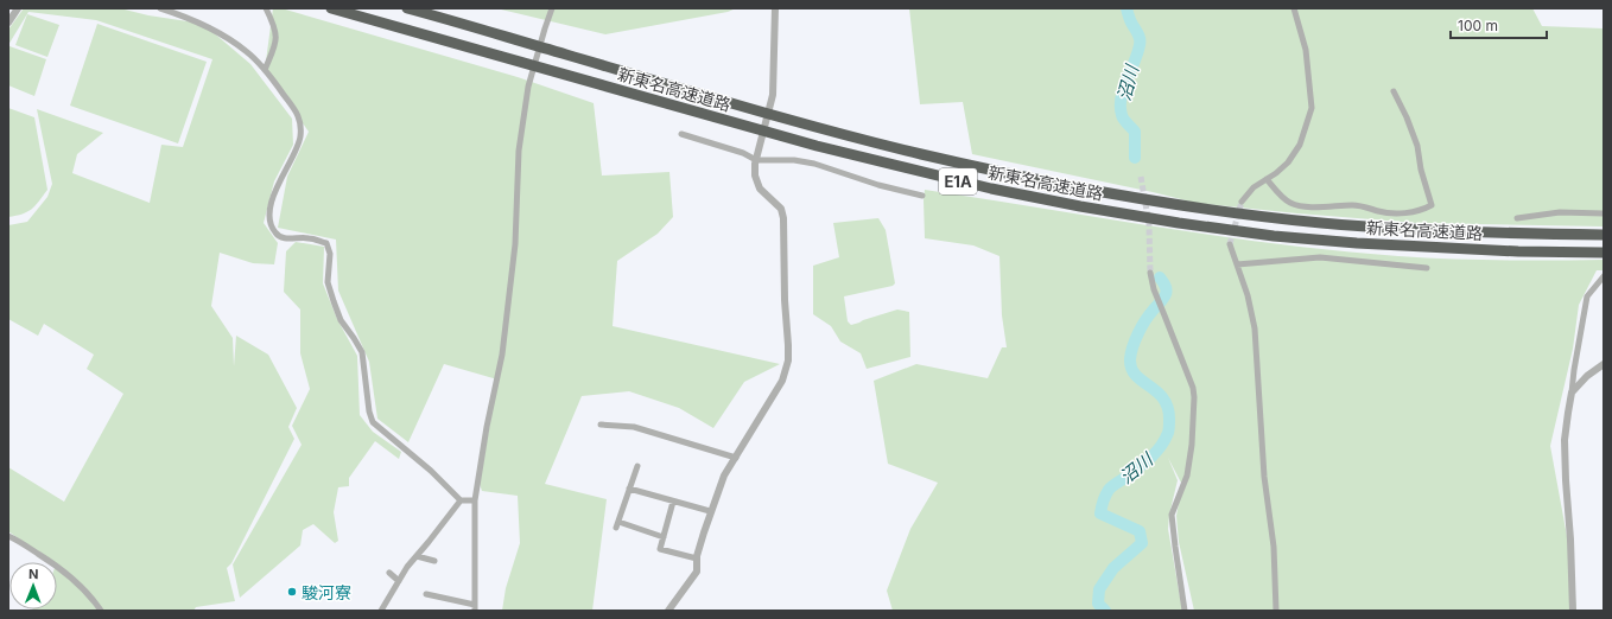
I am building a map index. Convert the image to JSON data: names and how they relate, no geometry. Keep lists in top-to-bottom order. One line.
{"streets":{"highway":["新東名高速道路","E1A"]},"water":["沼川"],"places":["駿河寮"],"scale_bar":"100 m","north":"top"}
